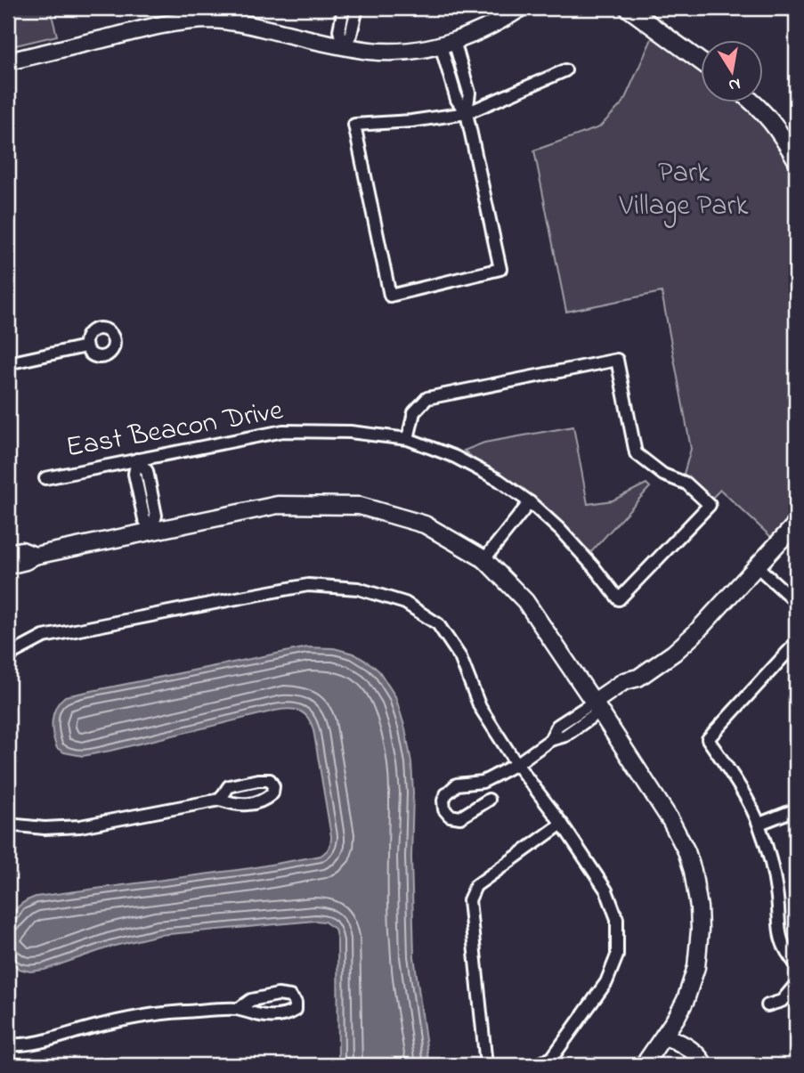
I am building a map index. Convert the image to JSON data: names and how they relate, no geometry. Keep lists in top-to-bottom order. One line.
{"streets":{"street":["East Beacon Drive"]},"parks":["Park Village Park"],"north":"bottom"}
